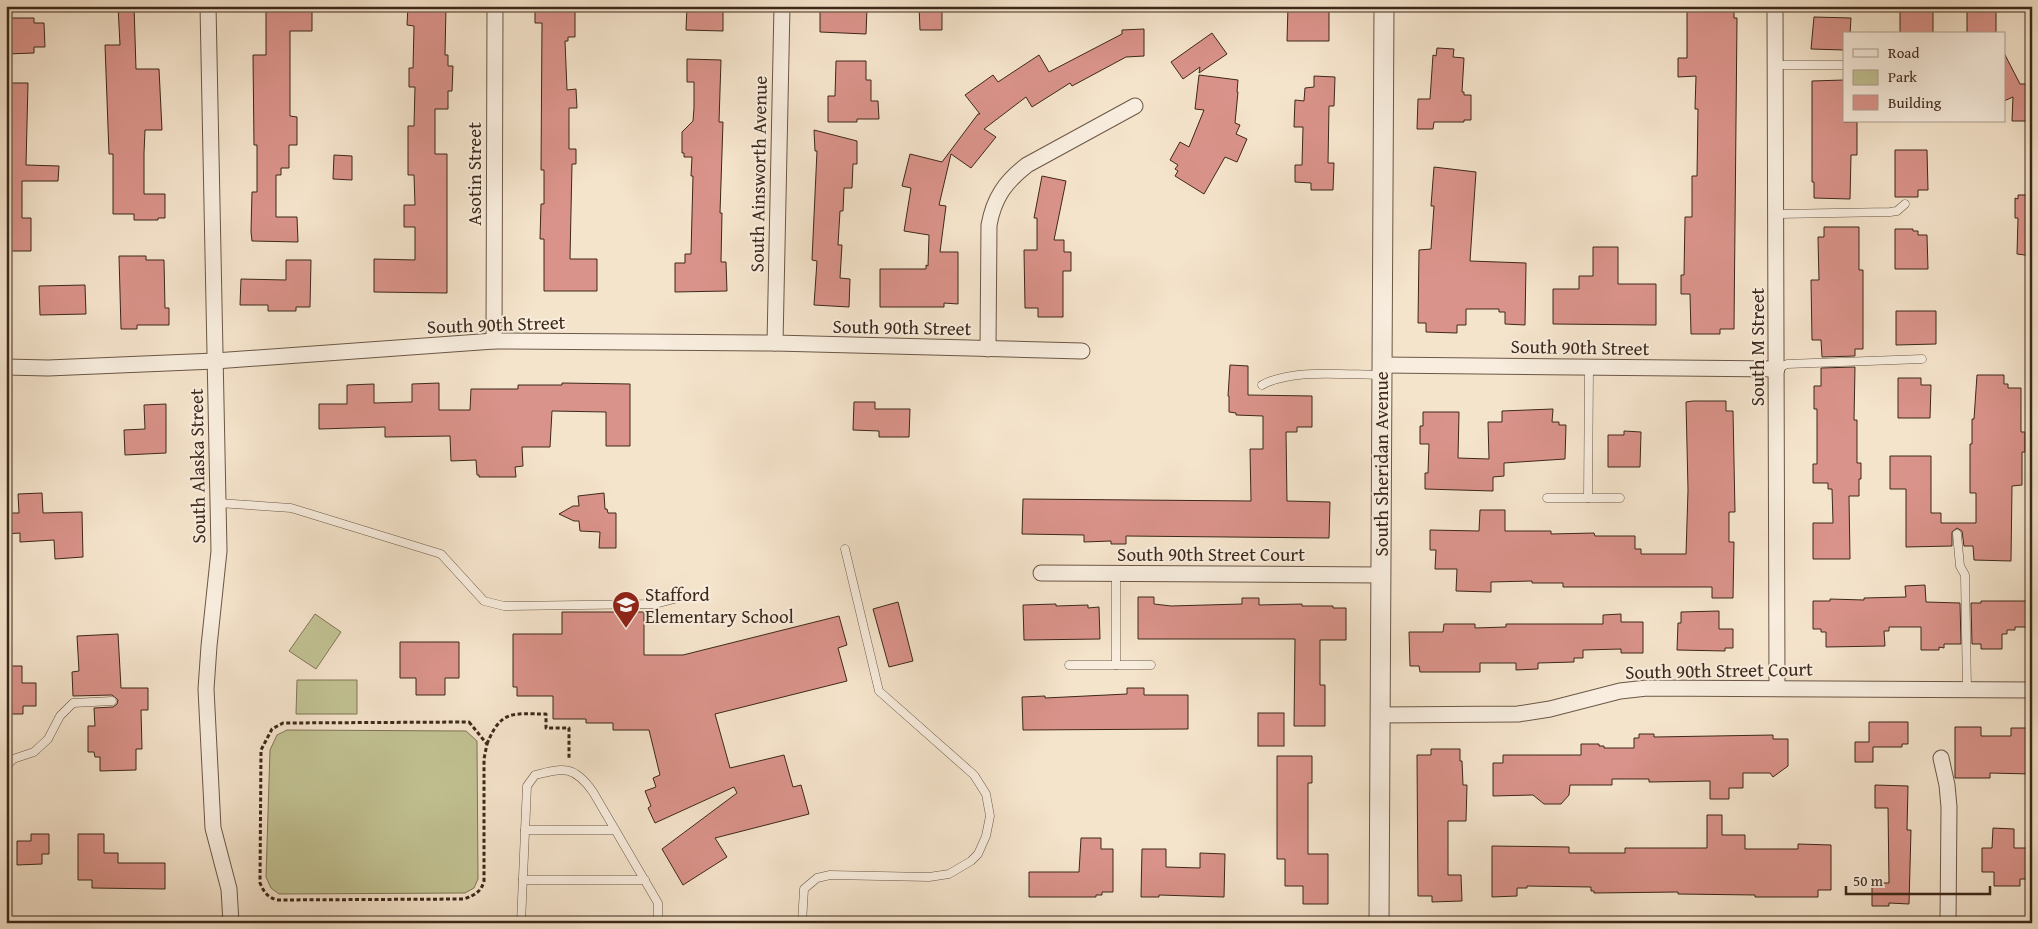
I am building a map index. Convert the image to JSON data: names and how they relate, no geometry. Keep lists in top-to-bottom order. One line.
{"streets":{"street":["Asotin Street","South Ainsworth Avenue","South 90th Street","South M Street","South Sheridan Avenue","South Alaska Street","South 90th Street Court"]},"crossings":[["Asotin Street","South 90th Street"],["South Ainsworth Avenue","South 90th Street"],["South 90th Street","South M Street"],["South 90th Street","South Sheridan Avenue"],["South 90th Street","South Alaska Street"],["South M Street","South 90th Street Court"],["South Sheridan Avenue","South 90th Street Court"]],"places":{"school or university":["Stafford Elementary School"]},"legend":["Road","Park","Building"],"scale_bar":"50 m"}
